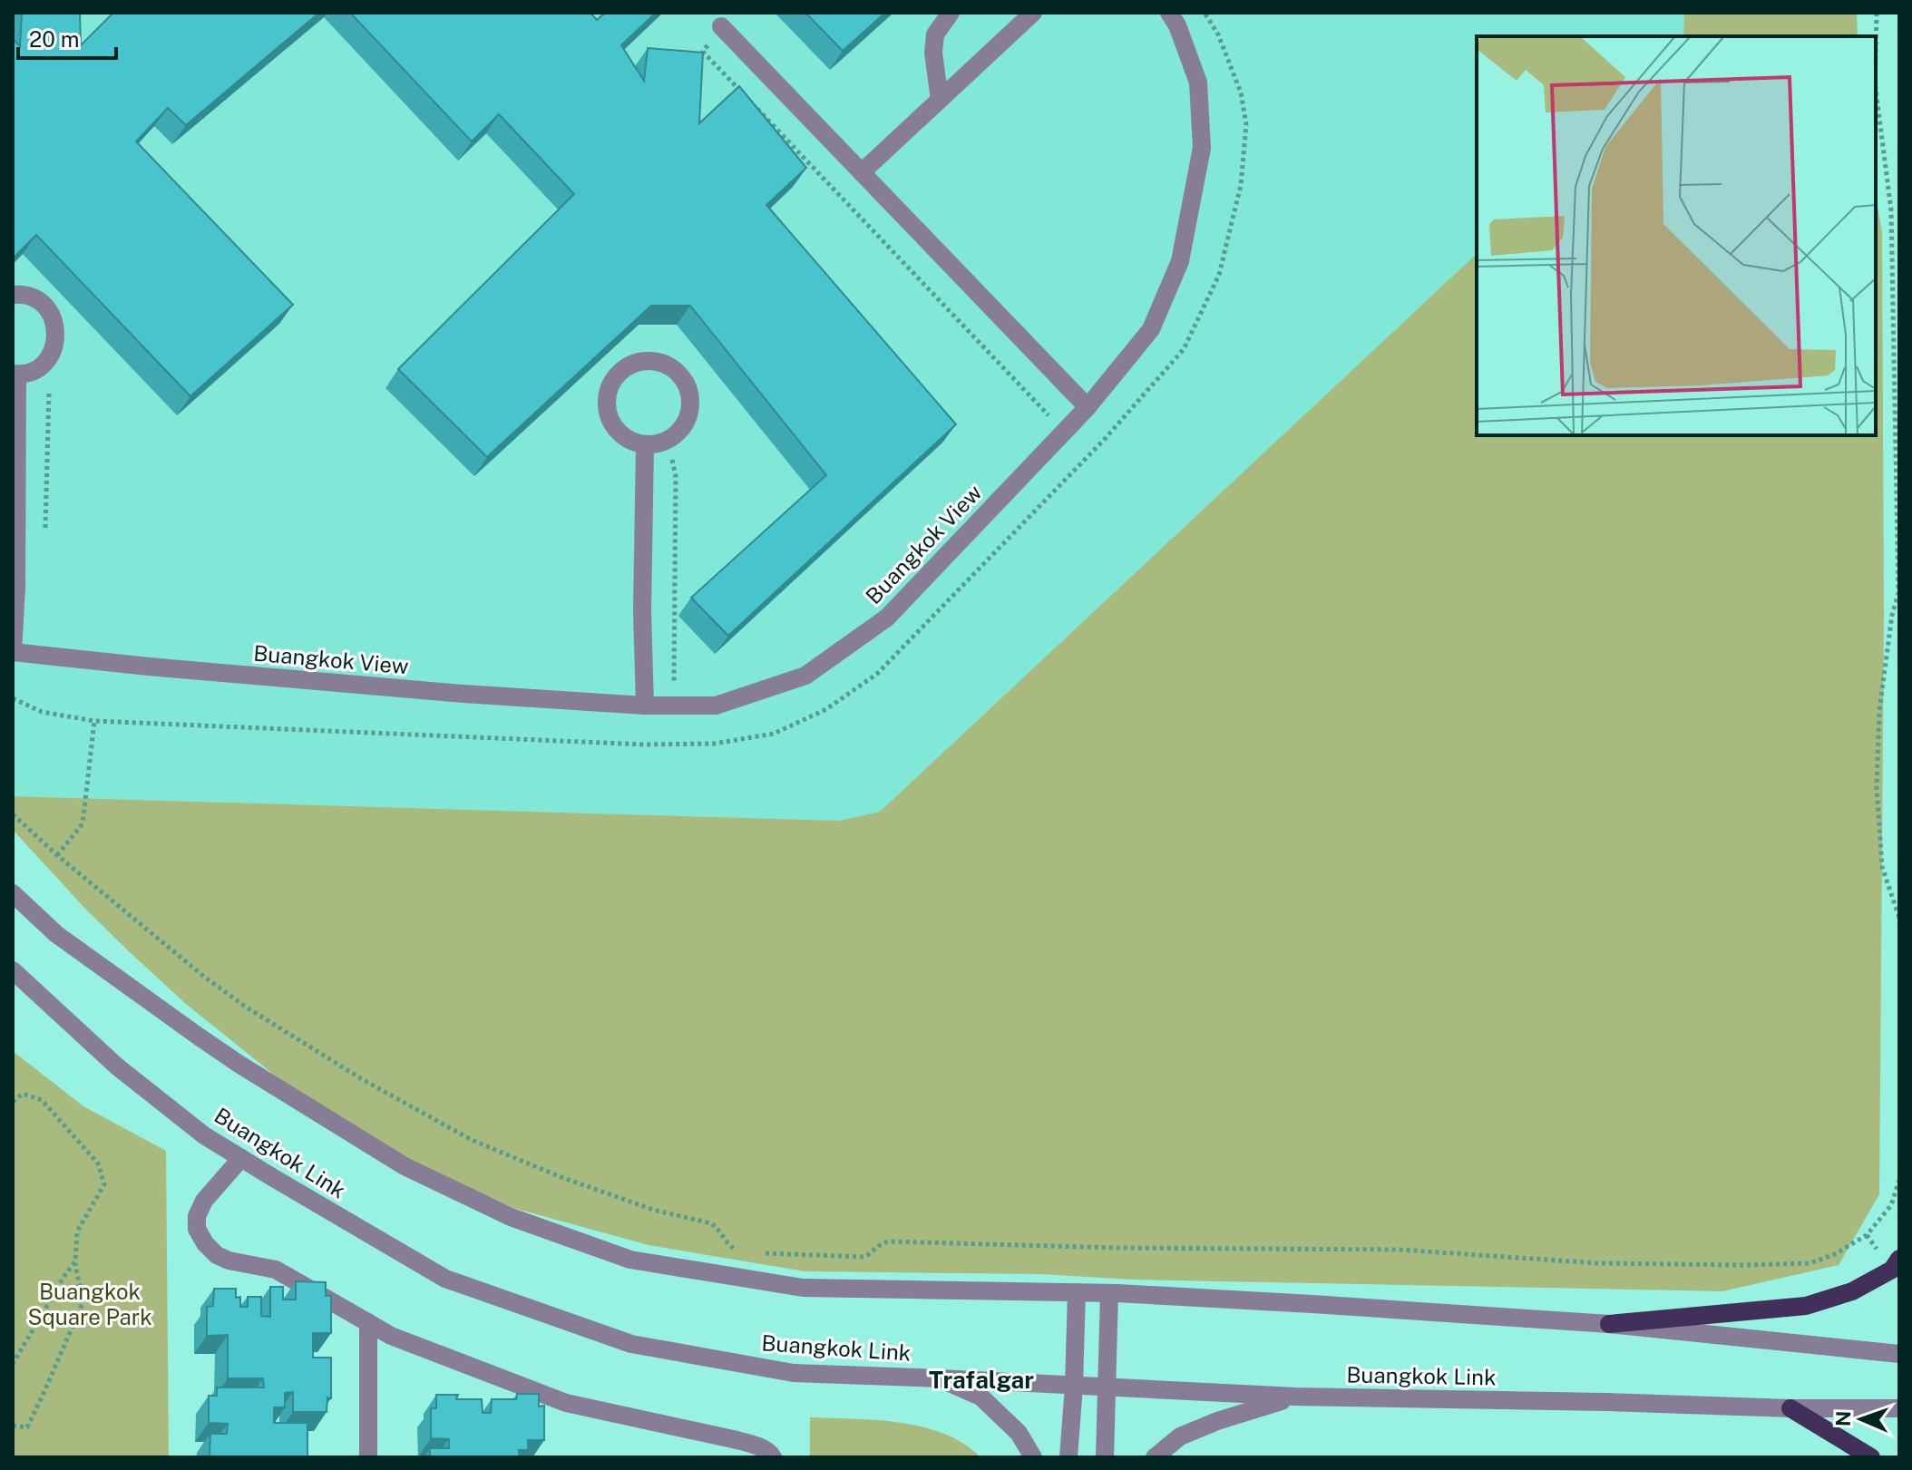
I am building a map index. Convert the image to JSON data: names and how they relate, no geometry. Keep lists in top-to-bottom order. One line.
{"streets":{"street":["Buangkok View","Buangkok Link"]},"districts":["Trafalgar"],"parks":["Buangkok Square Park"],"scale_bar":"20 m","north":"left"}
